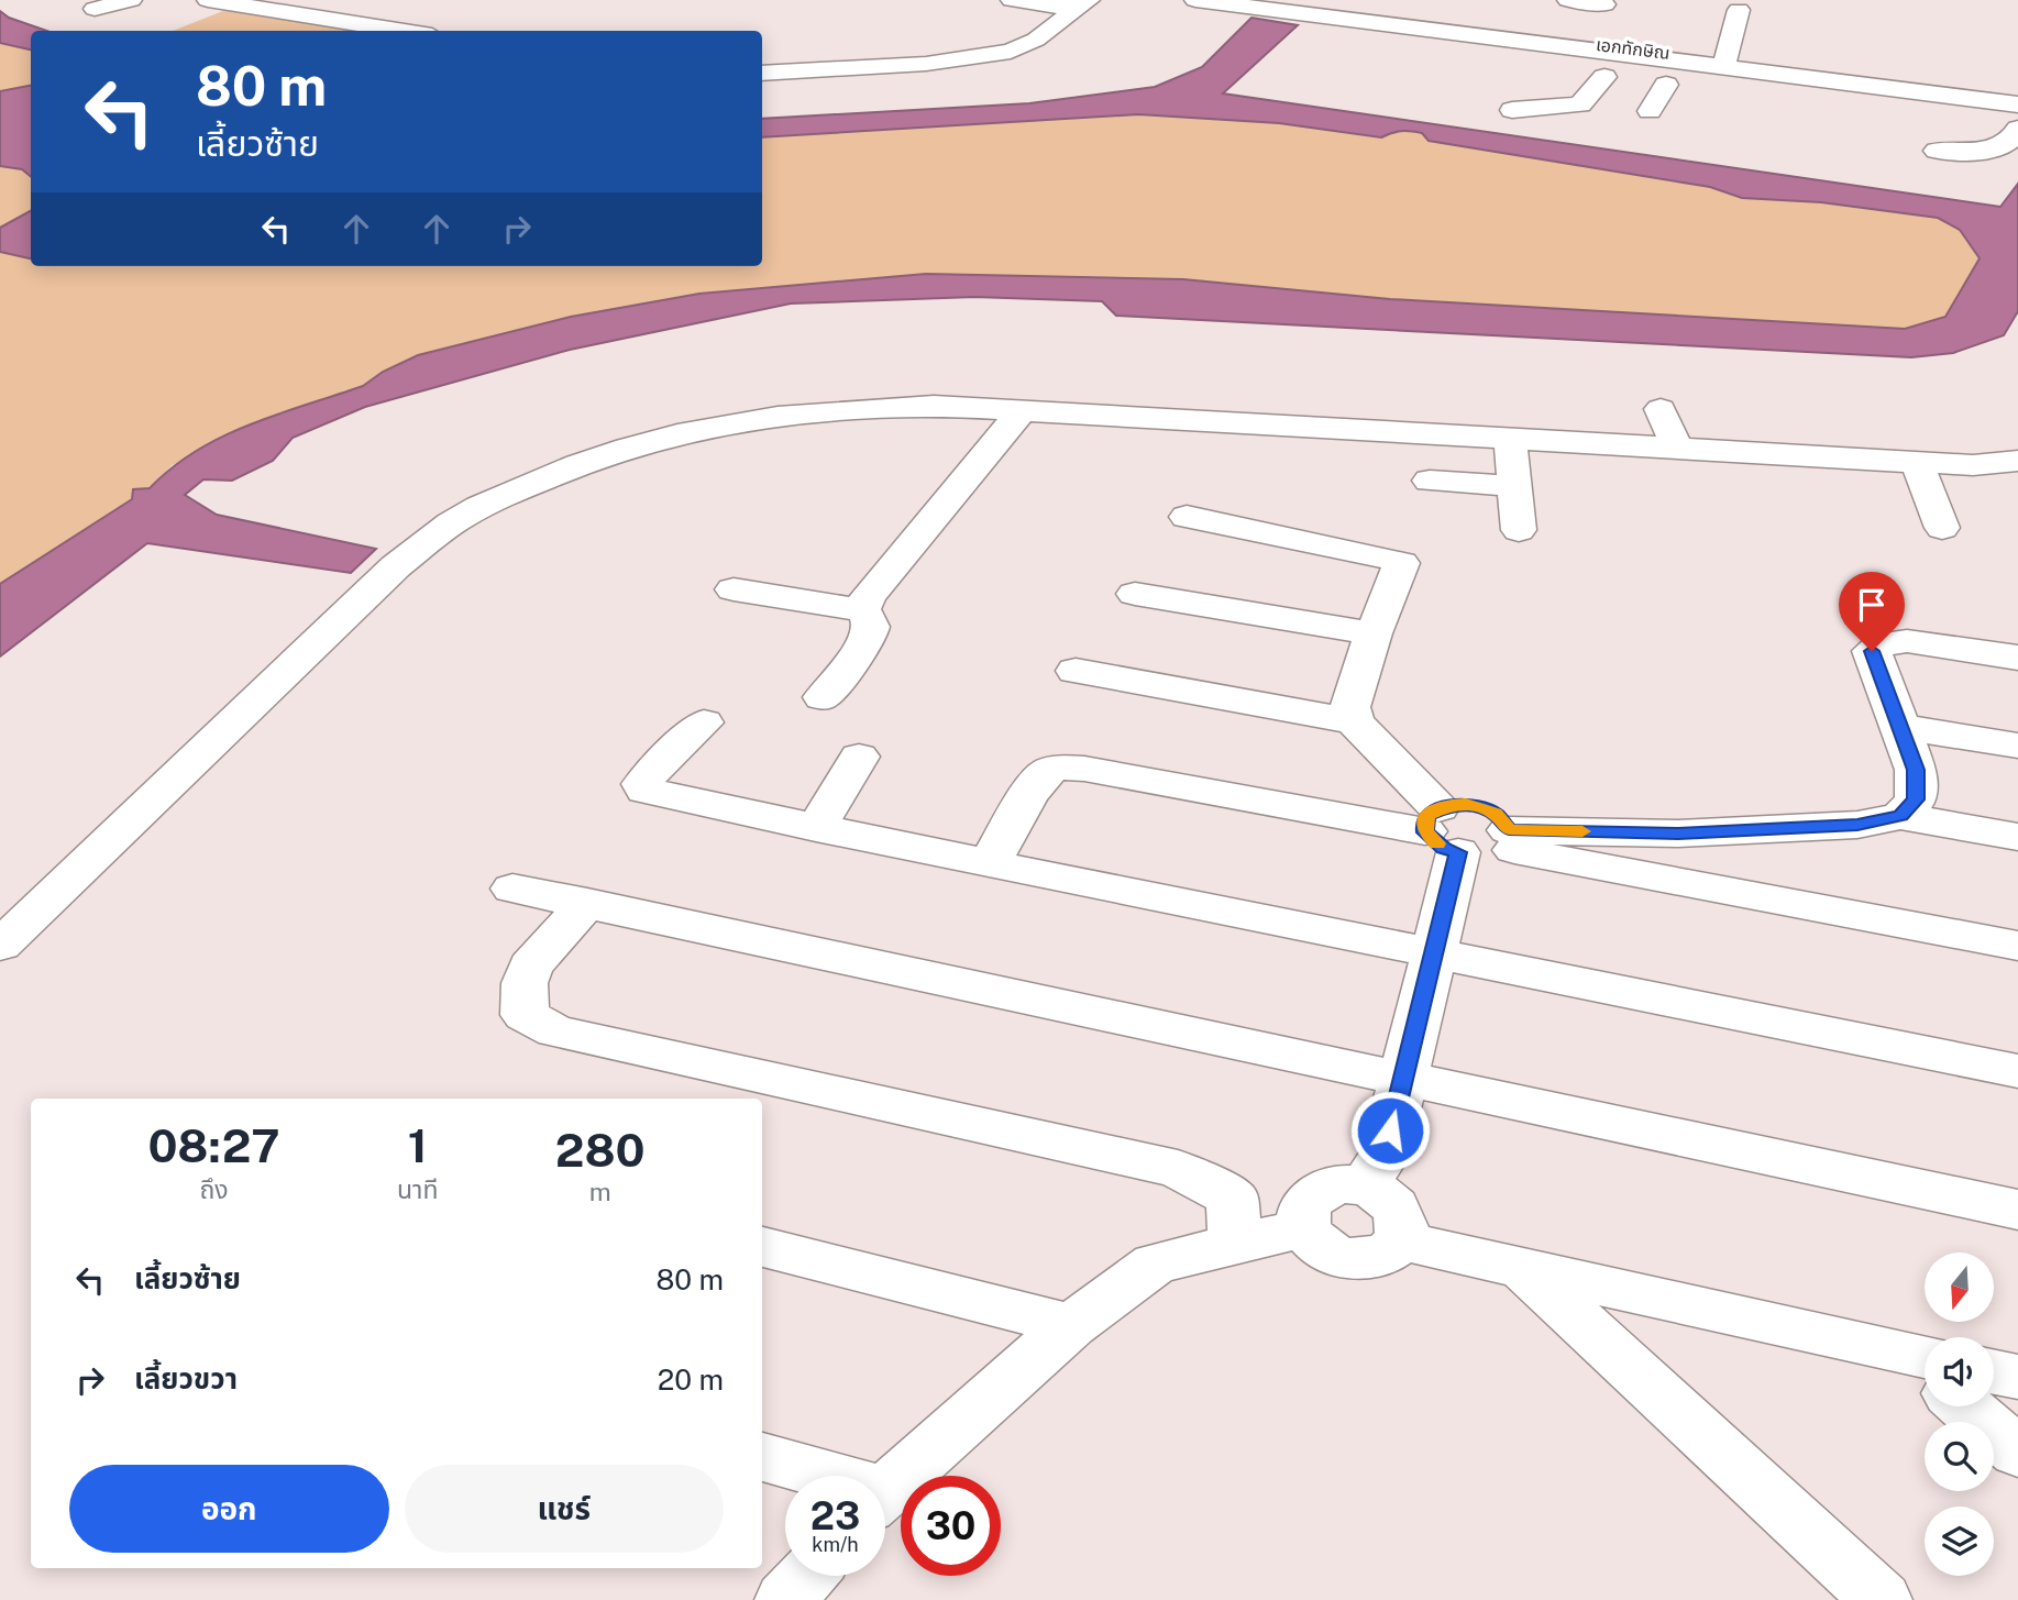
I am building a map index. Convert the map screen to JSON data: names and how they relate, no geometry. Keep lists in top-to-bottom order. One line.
{"streets":{"street":["เอกทักษิณ"]},"north":"bottom","page":{"turn":["80 m","เลี้ยวซ้าย"],"eta":["08:27","ถึง","1","นาที","280","m"],"list":[{"name":"เลี้ยวซ้าย","value":"80 m"},{"name":"เลี้ยวขวา","value":"20 m"}],"buttons":["ออก","แชร์"],"speed":"23 km/h","limit":"30"}}
